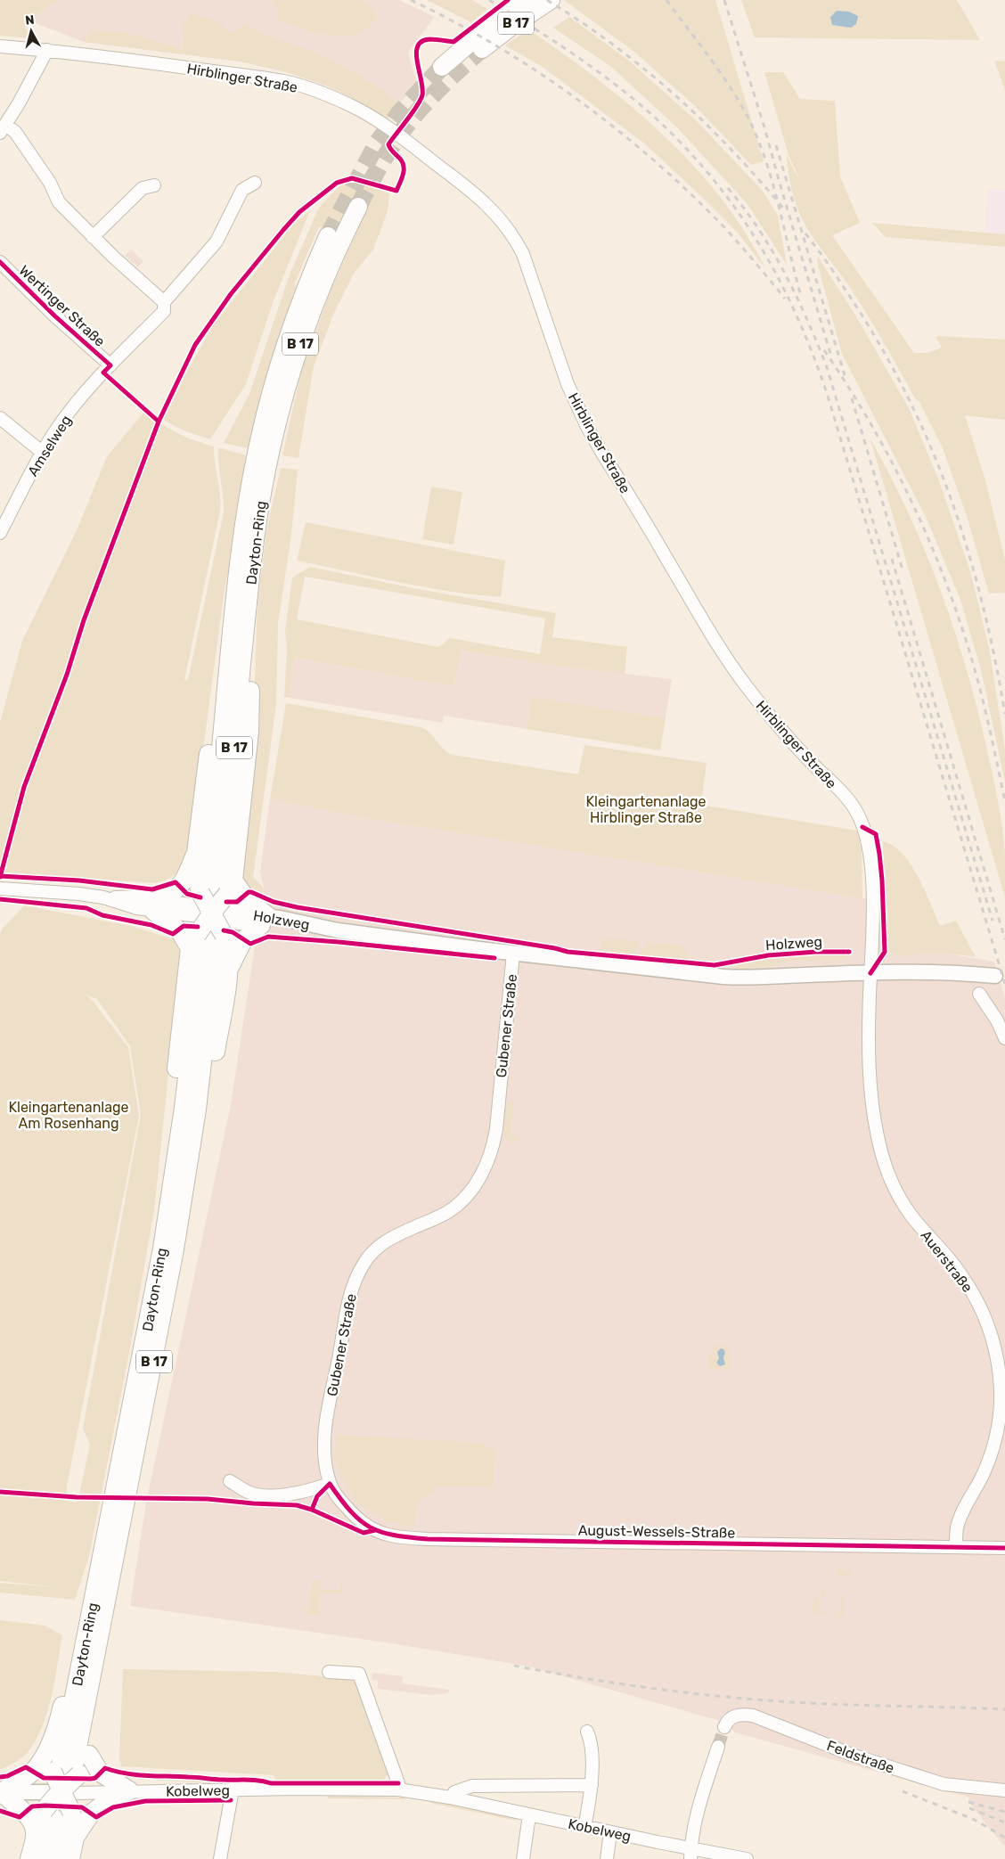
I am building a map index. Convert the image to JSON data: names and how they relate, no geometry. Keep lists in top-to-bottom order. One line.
{"streets":{"highway":["B 17","Dayton-Ring"],"main road":["Holzweg","Kobelweg"],"street":["Hirblinger Straße","Wertinger Straße","Amselweg","Gubener Straße","Auerstraße","August-Wessels-Straße","Feldstraße"]},"crossings":[["Hirblinger Straße","Holzweg"],["Hirblinger Straße","Auerstraße"],["Wertinger Straße","Amselweg"],["Dayton-Ring","Holzweg"],["Holzweg","Gubener Straße"],["Holzweg","Auerstraße"],["Gubener Straße","August-Wessels-Straße"],["Auerstraße","August-Wessels-Straße"]],"parks":["Kleingartenanlage Hirblinger Straße","Kleingartenanlage Am Rosenhang"],"north":"top"}
